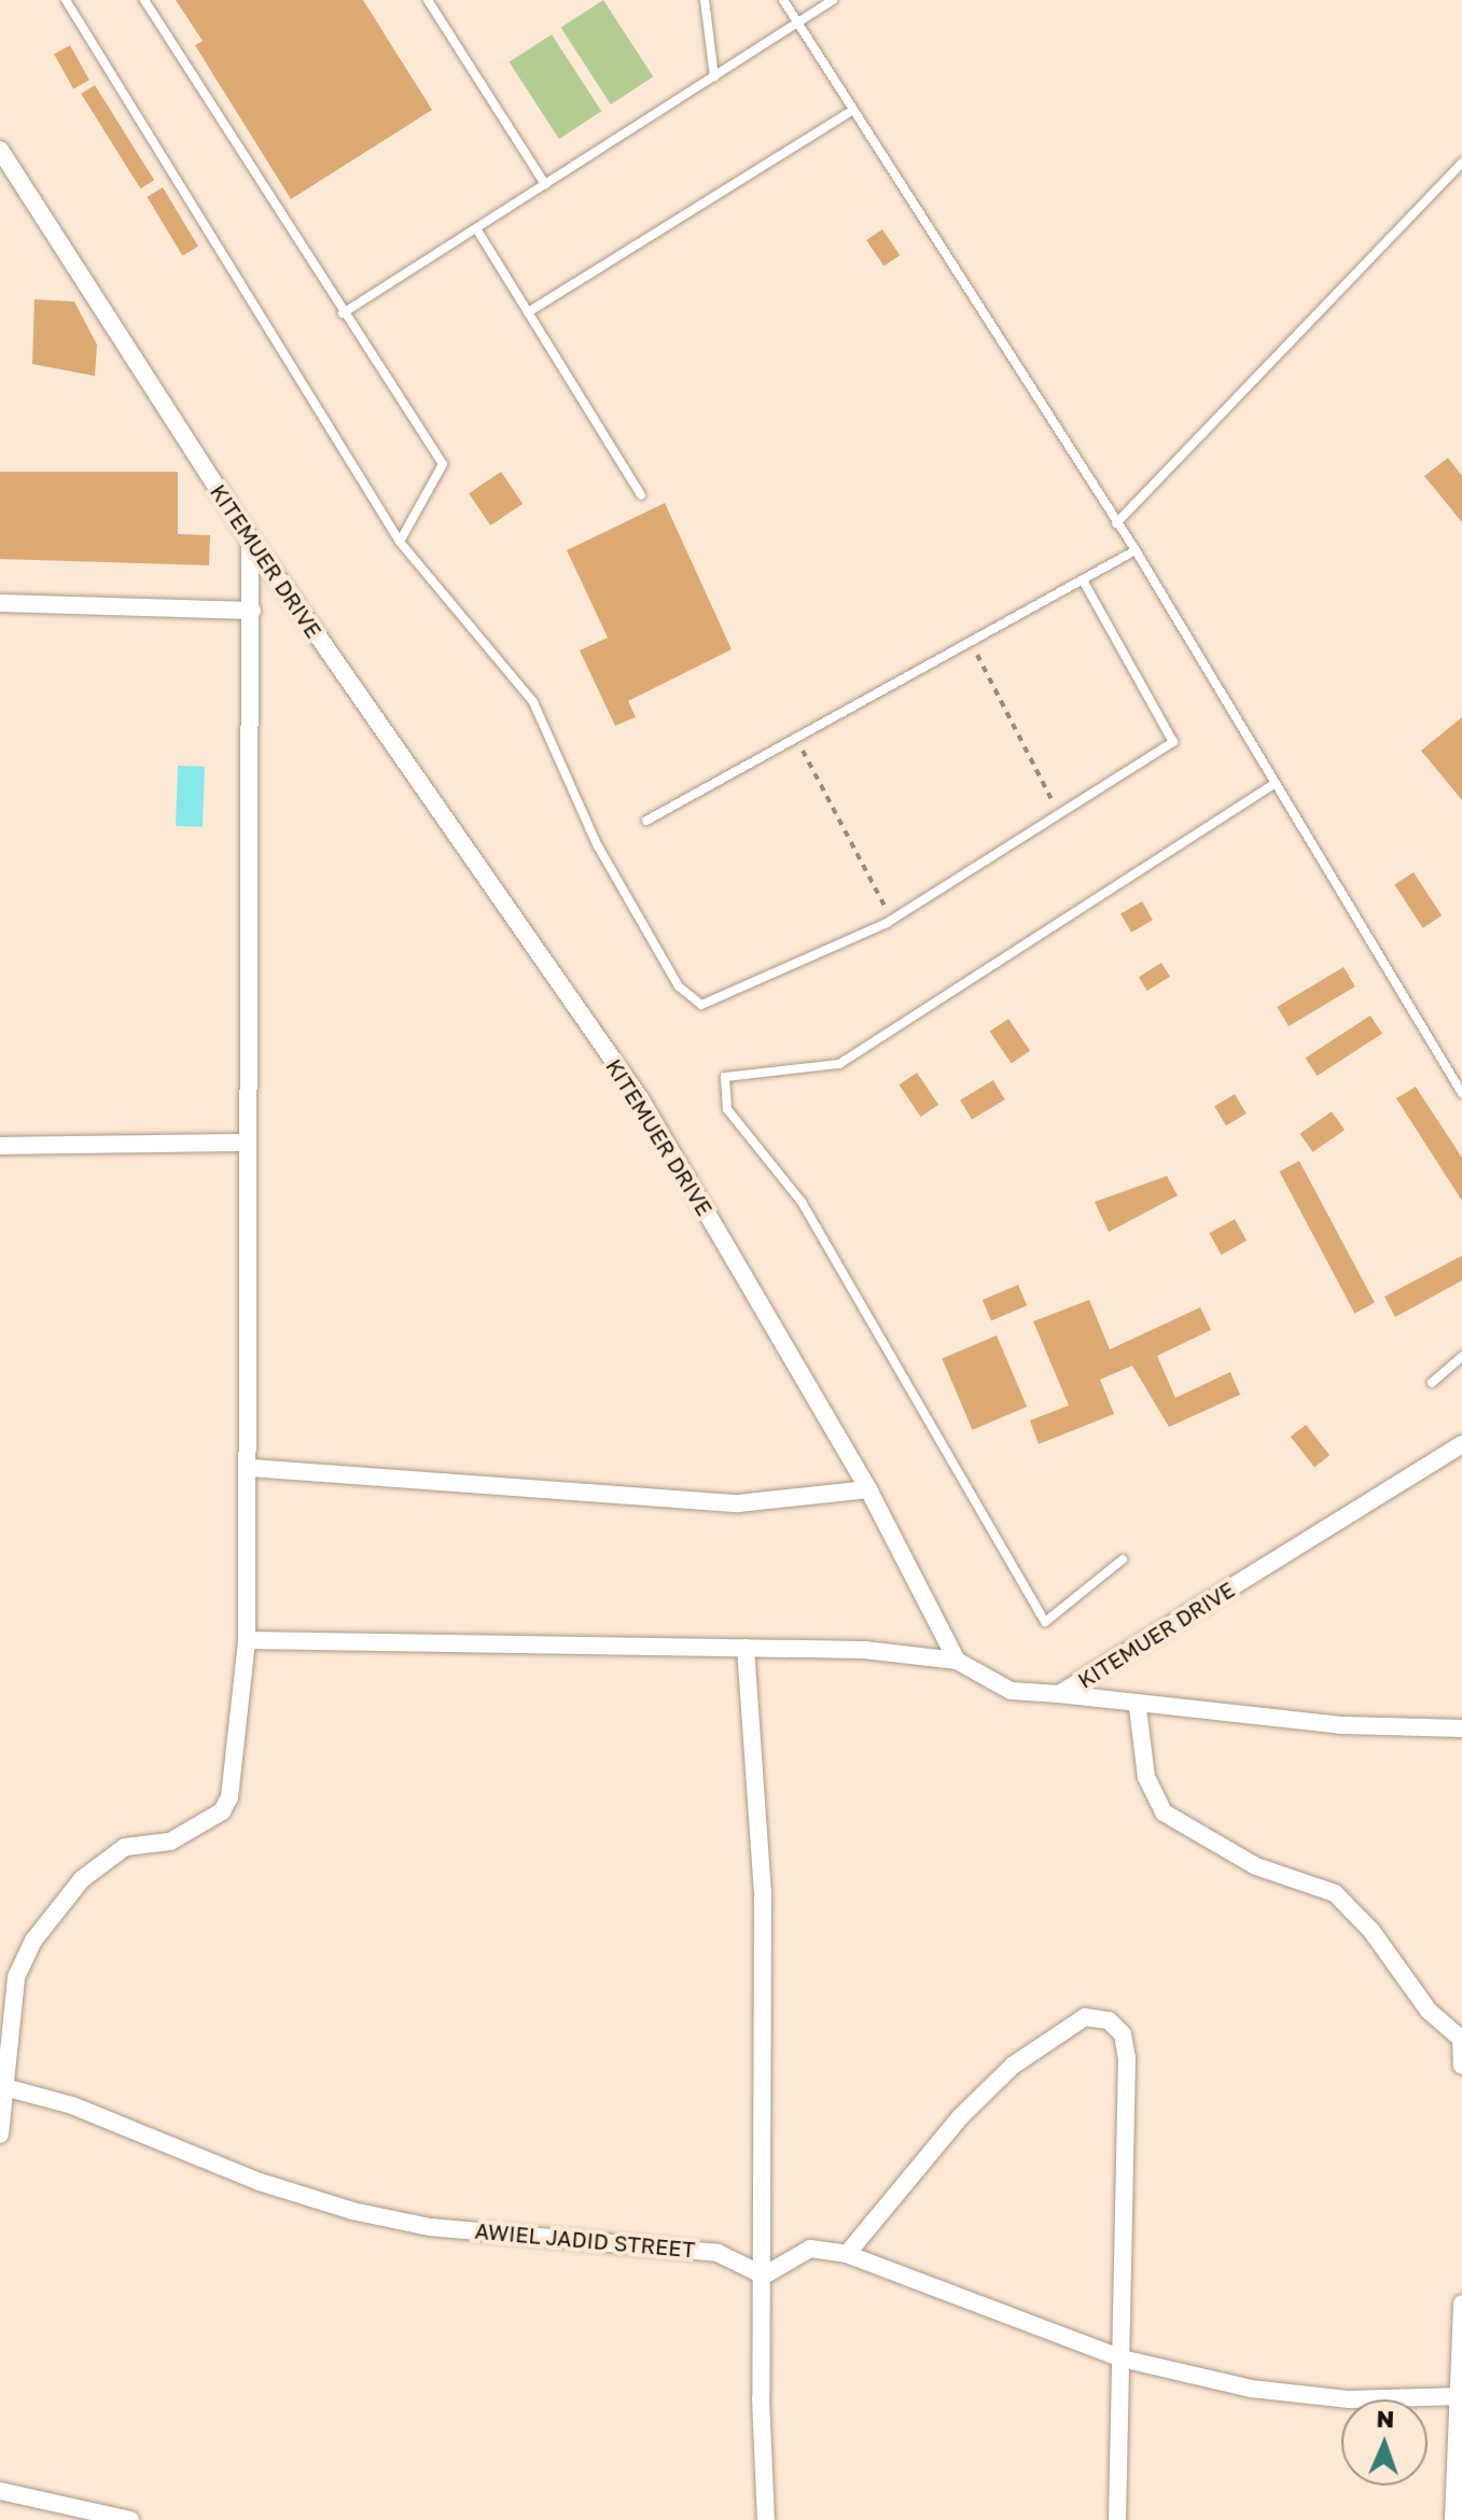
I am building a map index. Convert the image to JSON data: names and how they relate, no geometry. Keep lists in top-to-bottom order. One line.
{"streets":{"street":["KITEMUER DRIVE","AWIEL JADID STREET"]},"north":"top"}
